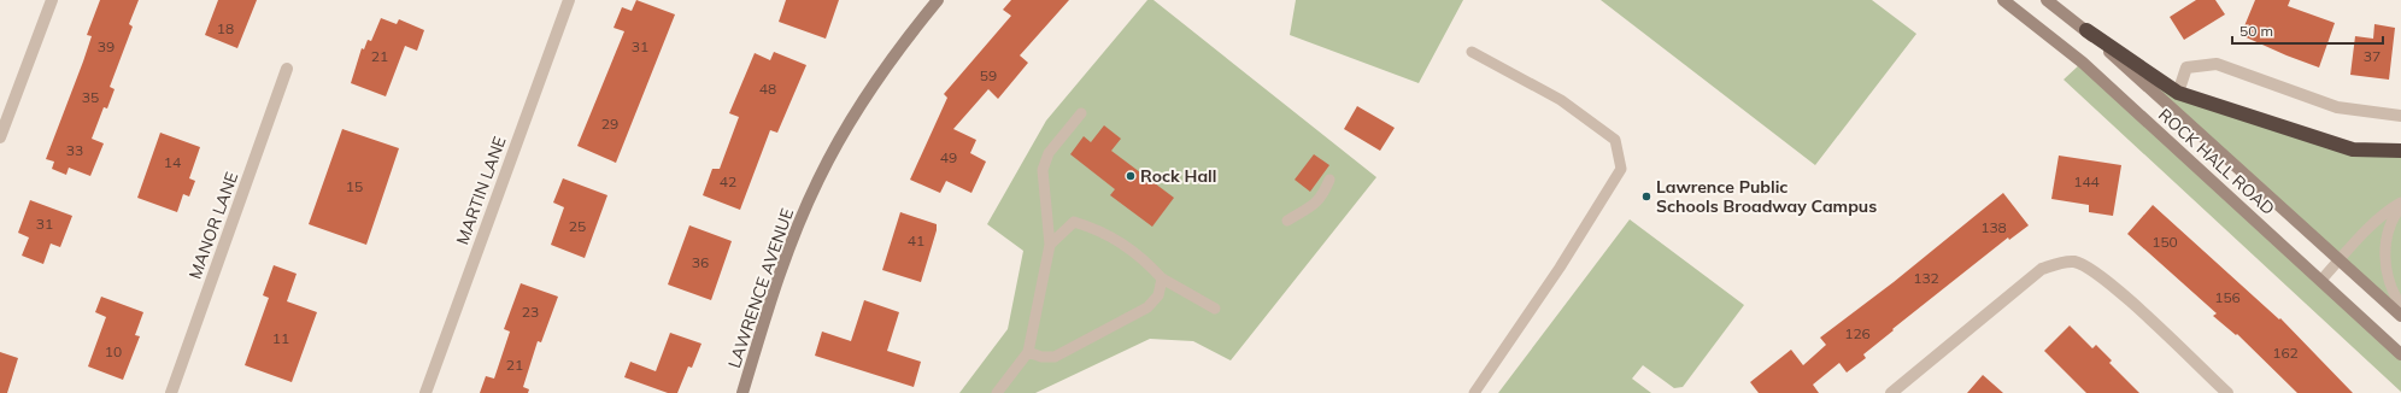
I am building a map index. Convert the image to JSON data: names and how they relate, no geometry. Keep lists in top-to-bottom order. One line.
{"streets":{"main road":["ROCK HALL ROAD","LAWRENCE AVENUE"],"street":["MARTIN LANE","MANOR LANE"]},"places":["Rock Hall","Lawrence Public Schools Broadway Campus"],"house_numbers":["18","39","31","21","37","59","48","35","29","33","49","14","42","144","15","31","25","138","41","150","36","132","156","23","126","11","10","162","21"],"scale_bar":"50 m"}
